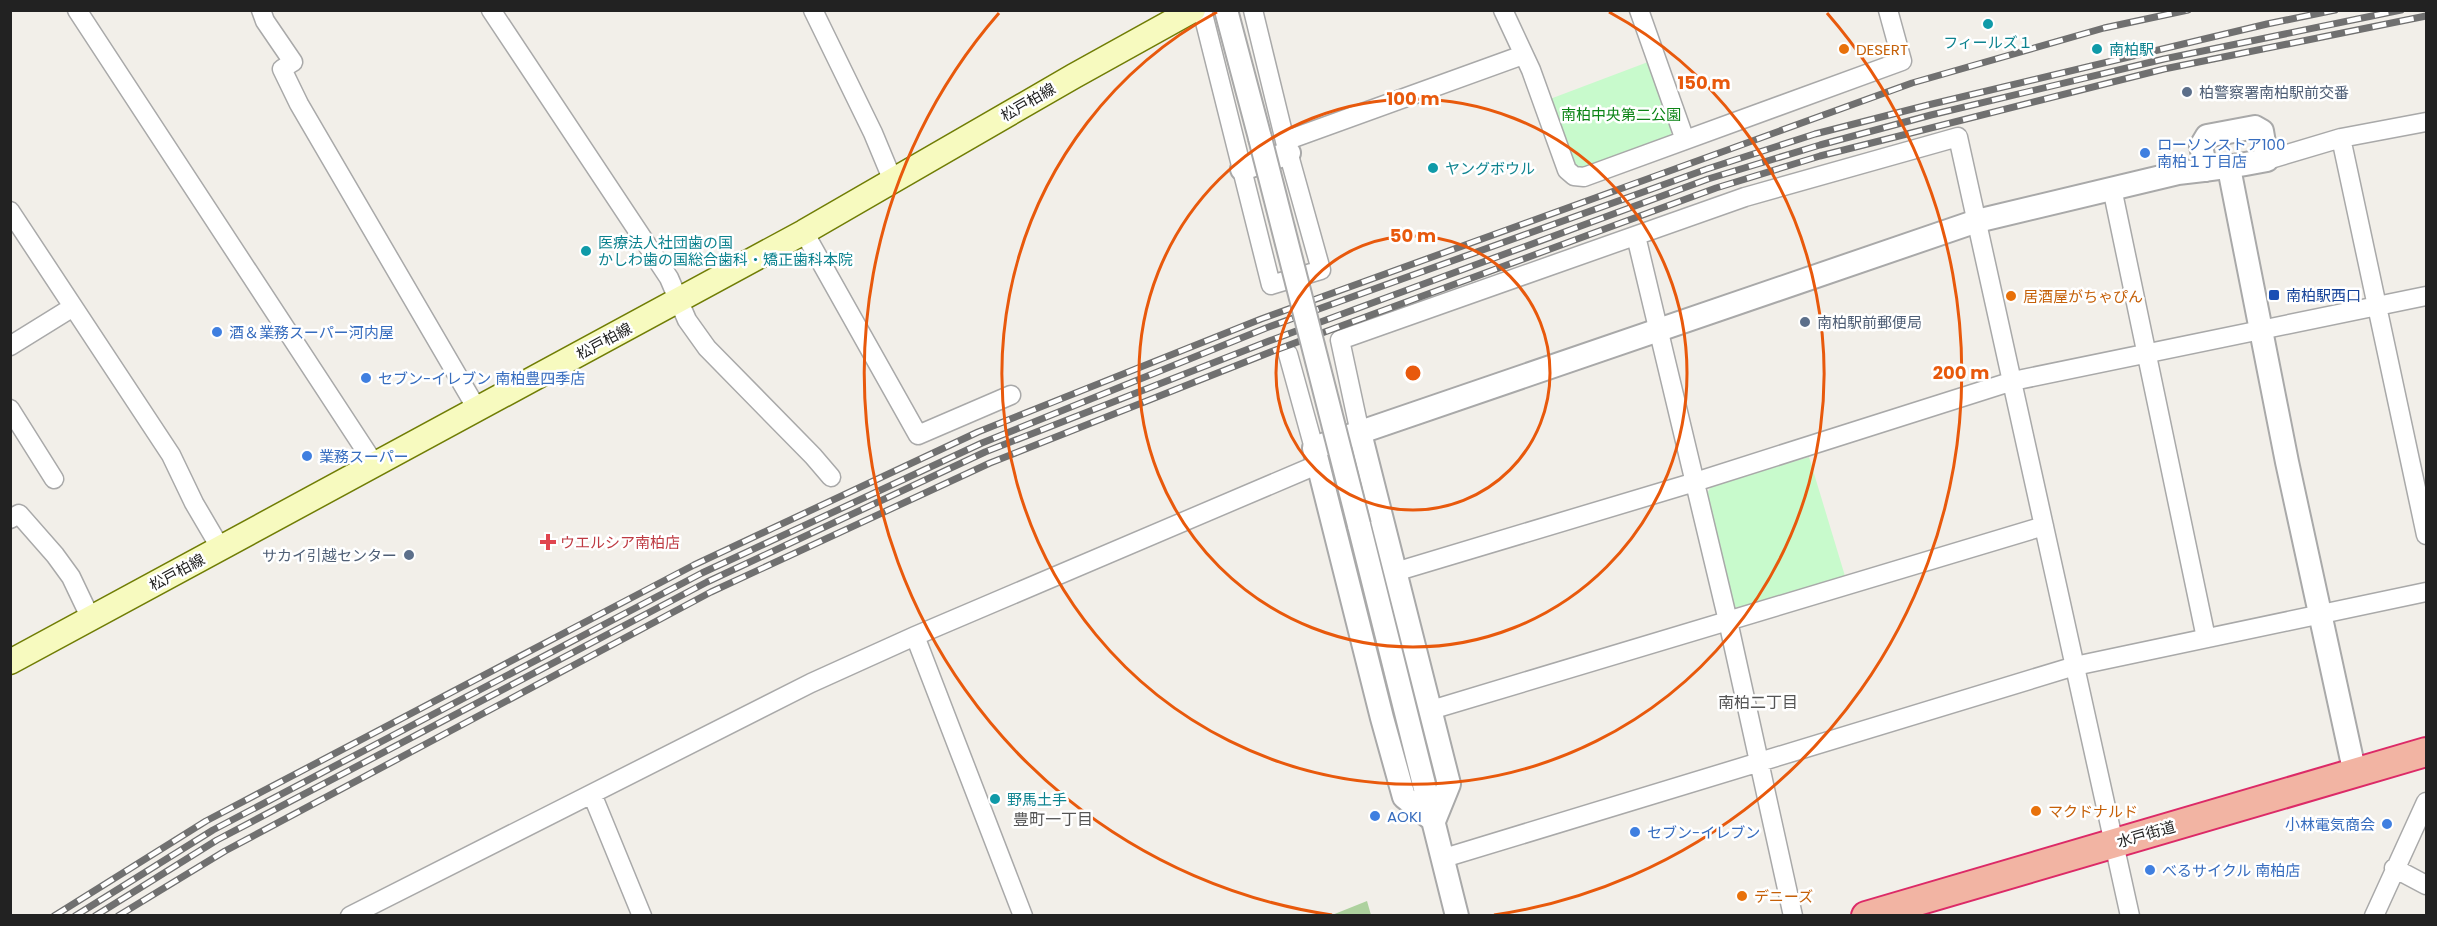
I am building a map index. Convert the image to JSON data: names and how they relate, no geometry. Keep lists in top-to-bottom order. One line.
{"streets":{"highway":["水戸街道"],"main road":["松戸柏線"]},"districts":["南柏二丁目","豊町一丁目"],"parks":["南柏中央第二公園"],"places":{"other":["フィールズ１","DESERT","南柏駅","柏警察署南柏駅前交番","ローソンストア100 南柏１丁目店","ヤングボウル","医療法人社団歯の国 かしわ歯の国総合歯科・矯正歯科本院","居酒屋がちゃぴん","南柏駅前郵便局","酒＆業務スーパー河内屋","セブン-イレブン 南柏豊四季店","業務スーパー","サカイ引越センター","野馬土手","マクドナルド","AOKI","小林電気商会","セブン-イレブン","べるサイクル 南柏店","デニーズ"],"transit":["南柏駅西口"],"health":["ウエルシア南柏店"]},"rings":["150 m","100 m","50 m","200 m"]}
